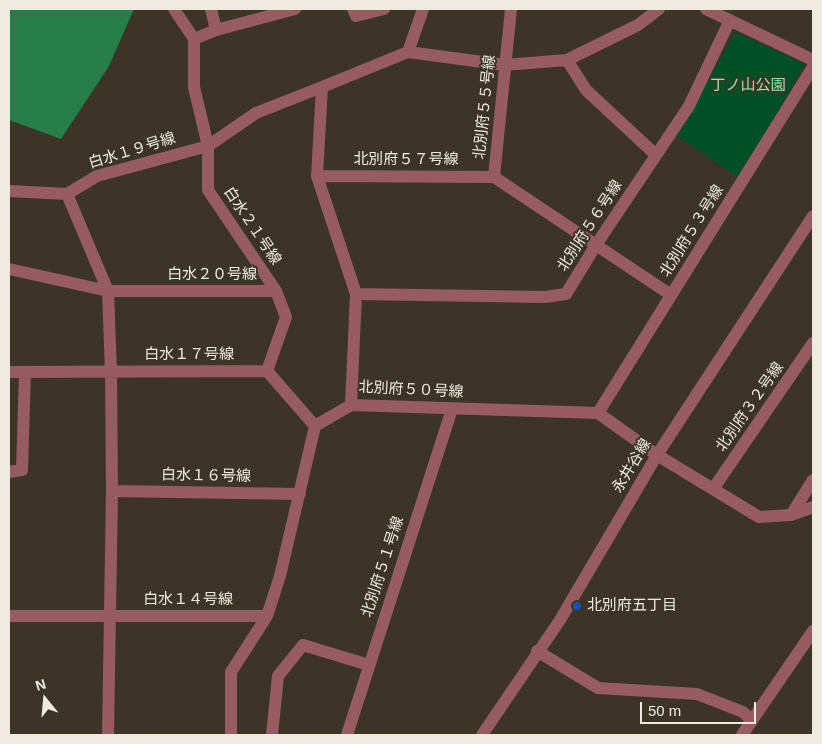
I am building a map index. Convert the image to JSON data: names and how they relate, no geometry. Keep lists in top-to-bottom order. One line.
{"streets":{"street":["北別府５５号線","白水１９号線","北別府５７号線","白水２１号線","北別府５６号線","北別府５３号線","白水２０号線","白水１７号線","北別府５０号線","北別府３２号線","永井谷線","白水１６号線","北別府５１号線","白水１４号線"]},"crossings":[["北別府５５号線","北別府５７号線"],["北別府５５号線","北別府５６号線"],["北別府５５号線","北別府５３号線"],["白水１９号線","白水２１号線"],["北別府５７号線","北別府５０号線"],["白水２１号線","白水２０号線"],["北別府５６号線","北別府５０号線"],["北別府５３号線","北別府５０号線"],["白水２０号線","白水１７号線"],["北別府５０号線","北別府５１号線"]],"parks":["丁ノ山公園"],"places":["北別府五丁目"],"scale_bar":"50 m","north":"top"}
